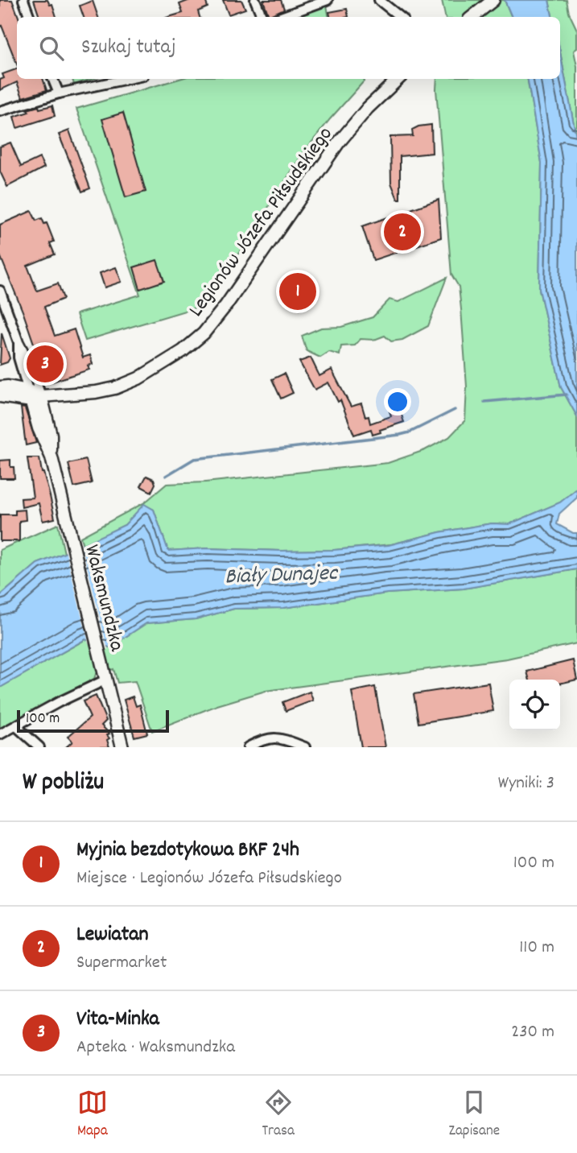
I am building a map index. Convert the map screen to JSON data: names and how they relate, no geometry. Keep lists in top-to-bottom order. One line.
{"streets":{"street":["Legionów Józefa Piłsudskiego","Waksmundzka"]},"crossings":[["Legionów Józefa Piłsudskiego","Waksmundzka"]],"water":["Biały Dunajec"],"scale_bar":"100 m","page":{"search":"Szukaj tutaj","pins":["2","1","3"],"scale":"100 m","heading":["W pobliżu","Wyniki: 3"],"list":[{"mark":"1","name":"Myjnia bezdotykowa BKF 24h","note":"Miejsce · Legionów Józefa Piłsudskiego","value":"100 m"},{"mark":"2","name":"Lewiatan","note":"Supermarket","value":"110 m"},{"mark":"3","name":"Vita-Minka","note":"Apteka · Waksmundzka","value":"230 m"}],"nav":["Mapa","Trasa","Zapisane"]}}
